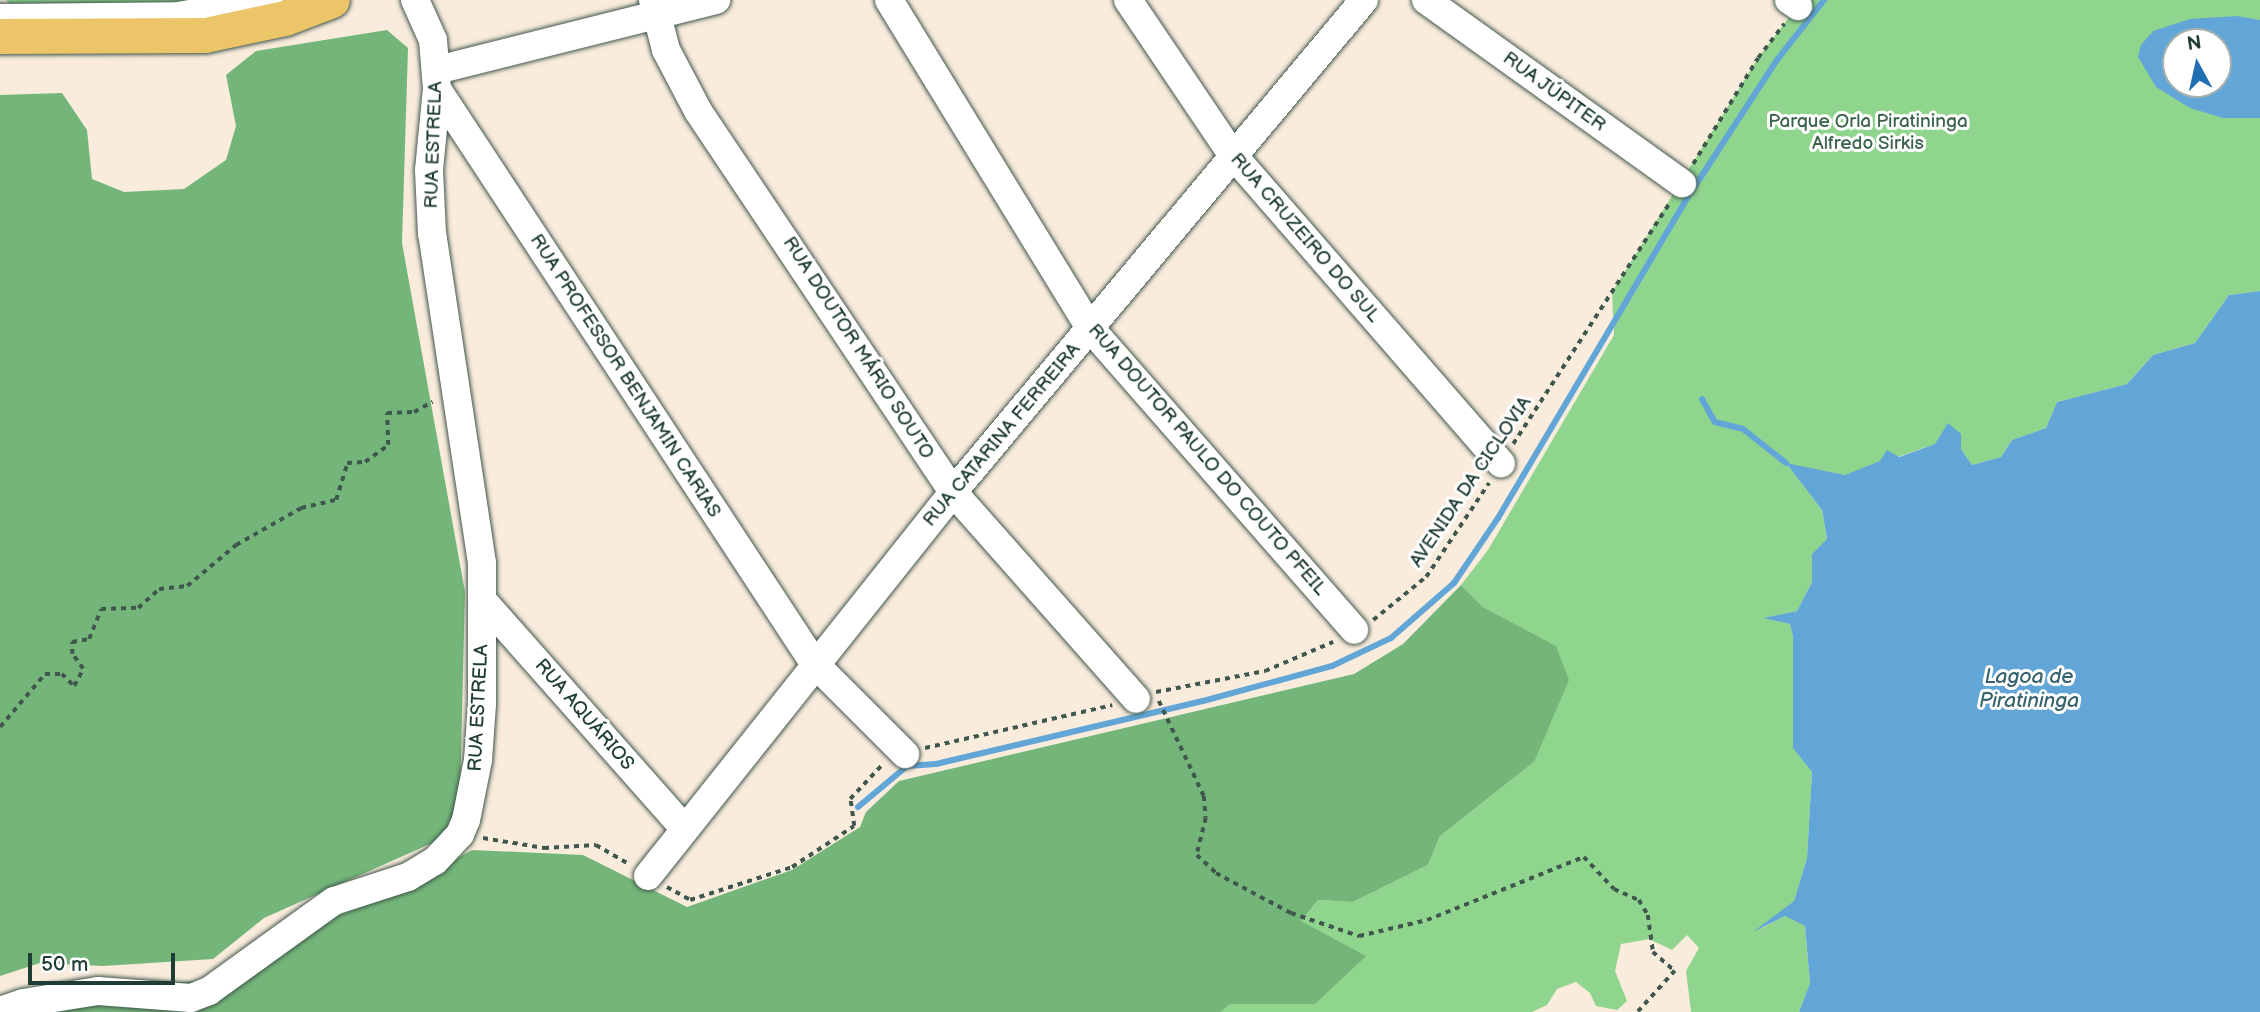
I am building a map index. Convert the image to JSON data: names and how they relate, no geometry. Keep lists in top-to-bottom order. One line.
{"streets":{"street":["RUA JÚPITER","RUA ESTRELA","RUA CRUZEIRO DO SUL","RUA DOUTOR MÁRIO SOUTO","RUA PROFESSOR BENJAMIN CARIAS","RUA CATARINA FERREIRA","RUA DOUTOR PAULO DO COUTO PFEIL","RUA AQUÁRIOS"],"path":["AVENIDA DA CICLOVIA"]},"crossings":[["RUA JÚPITER","AVENIDA DA CICLOVIA"],["RUA ESTRELA","RUA PROFESSOR BENJAMIN CARIAS"],["RUA ESTRELA","RUA AQUÁRIOS"],["RUA CRUZEIRO DO SUL","RUA CATARINA FERREIRA"],["RUA CRUZEIRO DO SUL","AVENIDA DA CICLOVIA"],["RUA DOUTOR MÁRIO SOUTO","RUA CATARINA FERREIRA"],["RUA DOUTOR MÁRIO SOUTO","AVENIDA DA CICLOVIA"],["RUA PROFESSOR BENJAMIN CARIAS","RUA CATARINA FERREIRA"],["RUA PROFESSOR BENJAMIN CARIAS","AVENIDA DA CICLOVIA"],["RUA CATARINA FERREIRA","RUA DOUTOR PAULO DO COUTO PFEIL"],["RUA CATARINA FERREIRA","RUA AQUÁRIOS"],["RUA DOUTOR PAULO DO COUTO PFEIL","AVENIDA DA CICLOVIA"]],"water":["Lagoa de Piratininga"],"parks":["Parque Orla Piratininga Alfredo Sirkis"],"scale_bar":"50 m","north":"top"}
